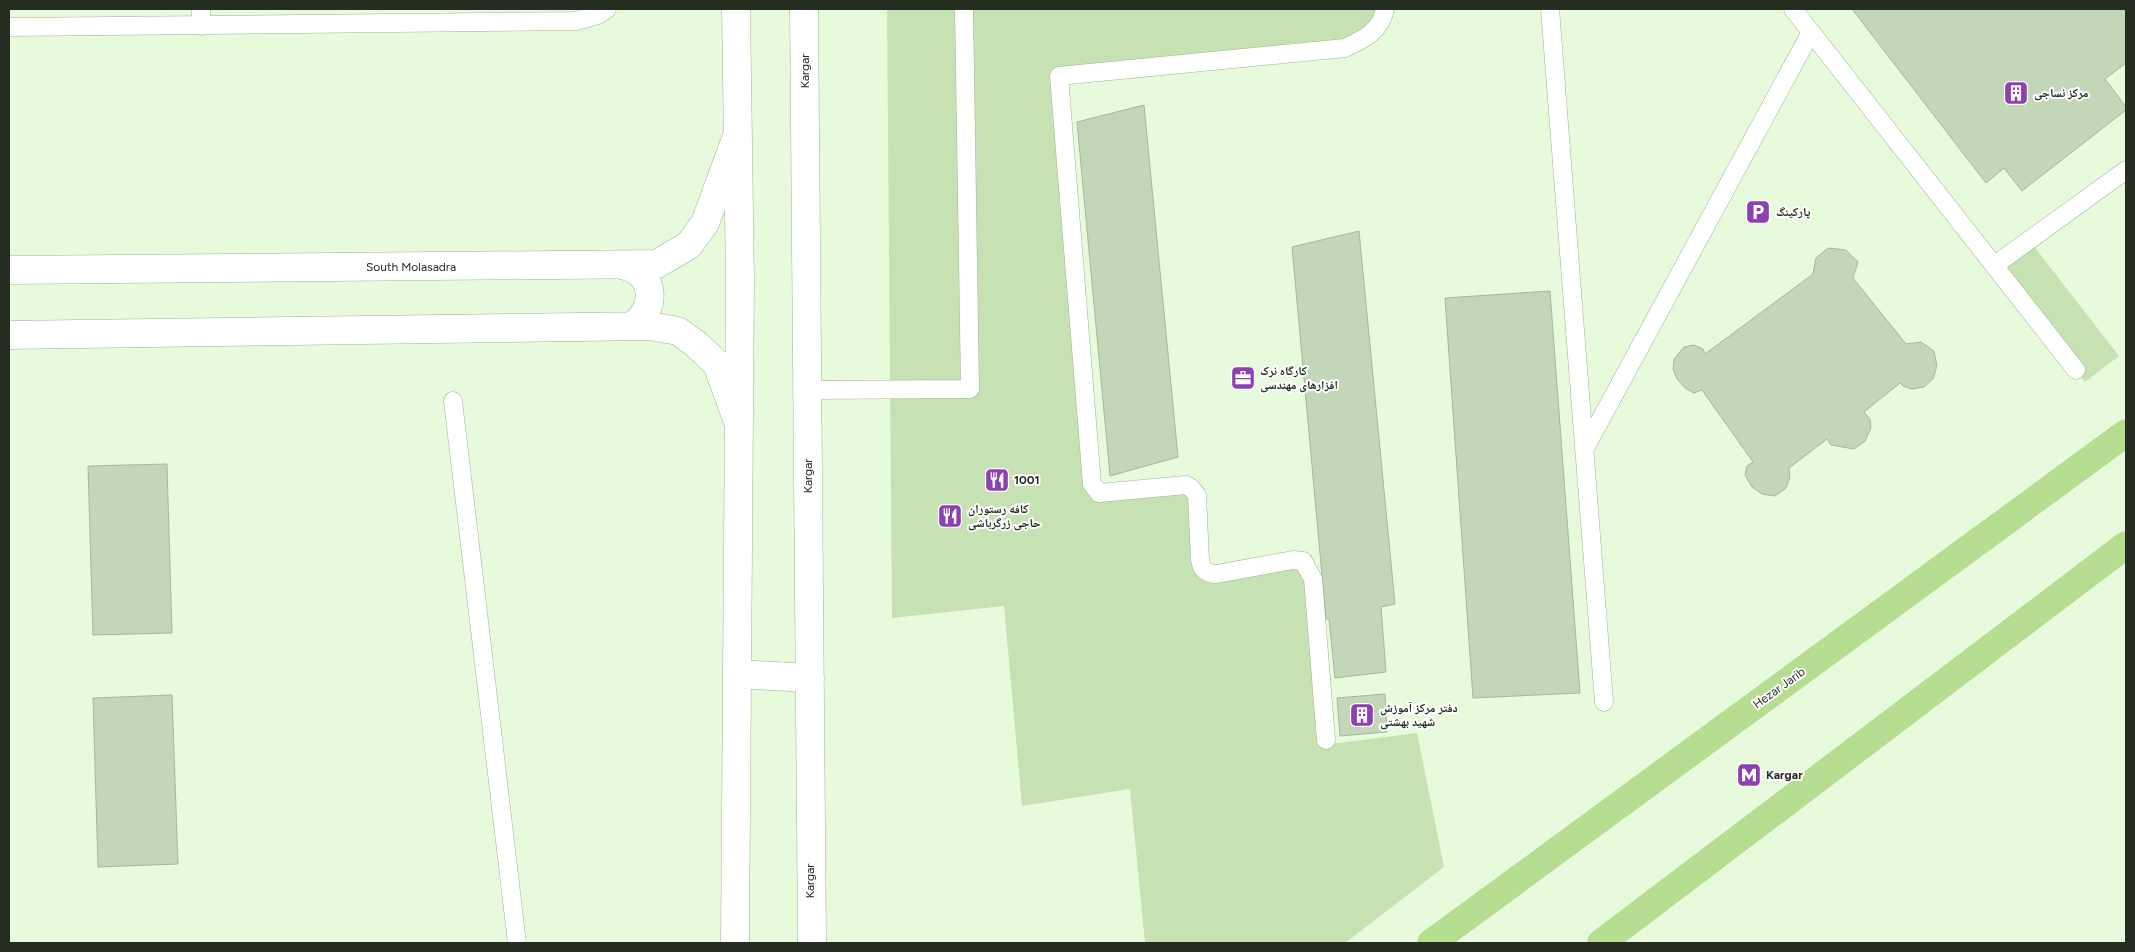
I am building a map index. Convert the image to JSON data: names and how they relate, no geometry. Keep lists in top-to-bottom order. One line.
{"streets":{"main road":["Kargar","South Molasadra","Hezar Jarib"]},"places":{"building":["مرکز نساجی","دفتر مرکز آموزش شهید بهشتی"],"parking":["پارکینگ"],"office":["کارگاه نرک افزارهای مهندسی"],"restaurant":["1001","کافه رستوران حاجی زرگرباشی"],"metro station":["Kargar"]}}
